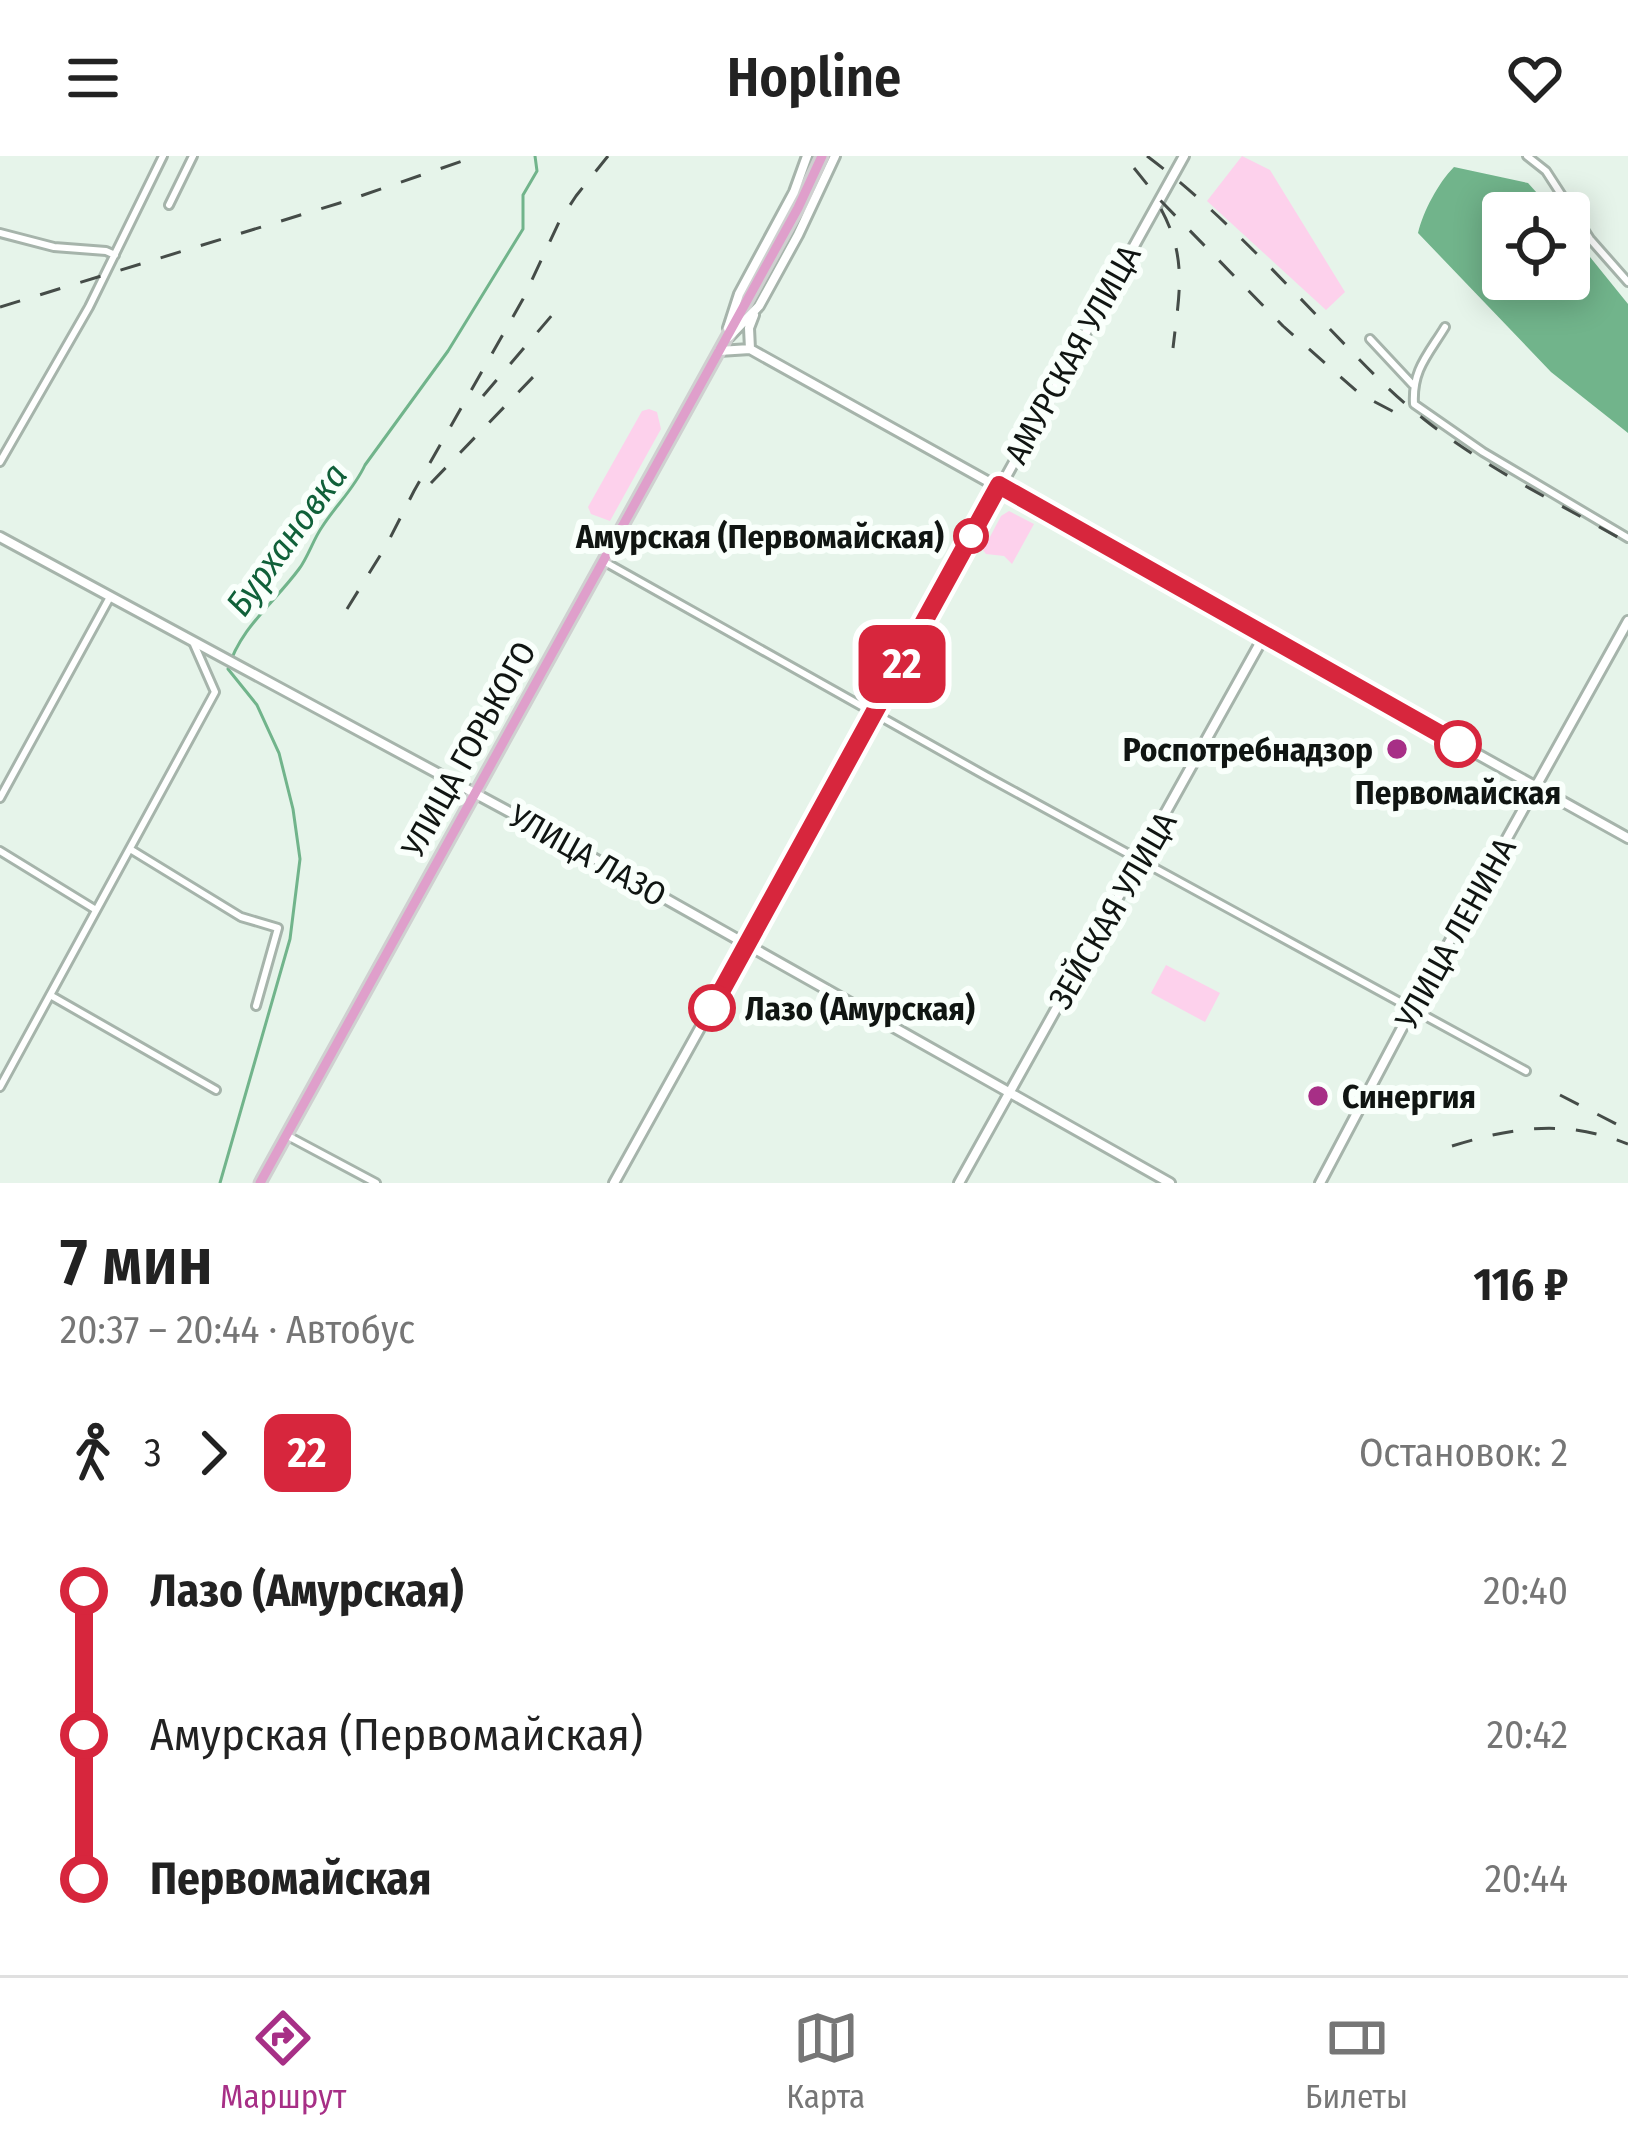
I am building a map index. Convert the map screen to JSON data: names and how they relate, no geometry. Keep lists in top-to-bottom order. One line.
{"streets":{"main road":["УЛИЦА ГОРЬКОГО"],"street":["АМУРСКАЯ УЛИЦА","УЛИЦА ЛАЗО","ЗЕЙСКАЯ УЛИЦА","УЛИЦА ЛЕНИНА"]},"crossings":[["АМУРСКАЯ УЛИЦА","УЛИЦА ЛАЗО"],["УЛИЦА ГОРЬКОГО","УЛИЦА ЛАЗО"],["УЛИЦА ЛАЗО","ЗЕЙСКАЯ УЛИЦА"]],"water":["Бурхановка"],"places":["Амурская (Первомайская)","Первомайская","Роспотребнадзор","Лазо (Амурская)","Синергия"],"lines":["bus line 22"],"page":{"header":"Hopline","on_map":"22","heading":["7 мин","20:37 – 20:44 · Автобус","116 ₽"],"legs":["3","22","Остановок: 2"],"list":[{"name":"Лазо (Амурская)","value":"20:40"},{"name":"Амурская (Первомайская)","value":"20:42"},{"name":"Первомайская","value":"20:44"}],"tabs":["Маршрут","Карта","Билеты"]}}
